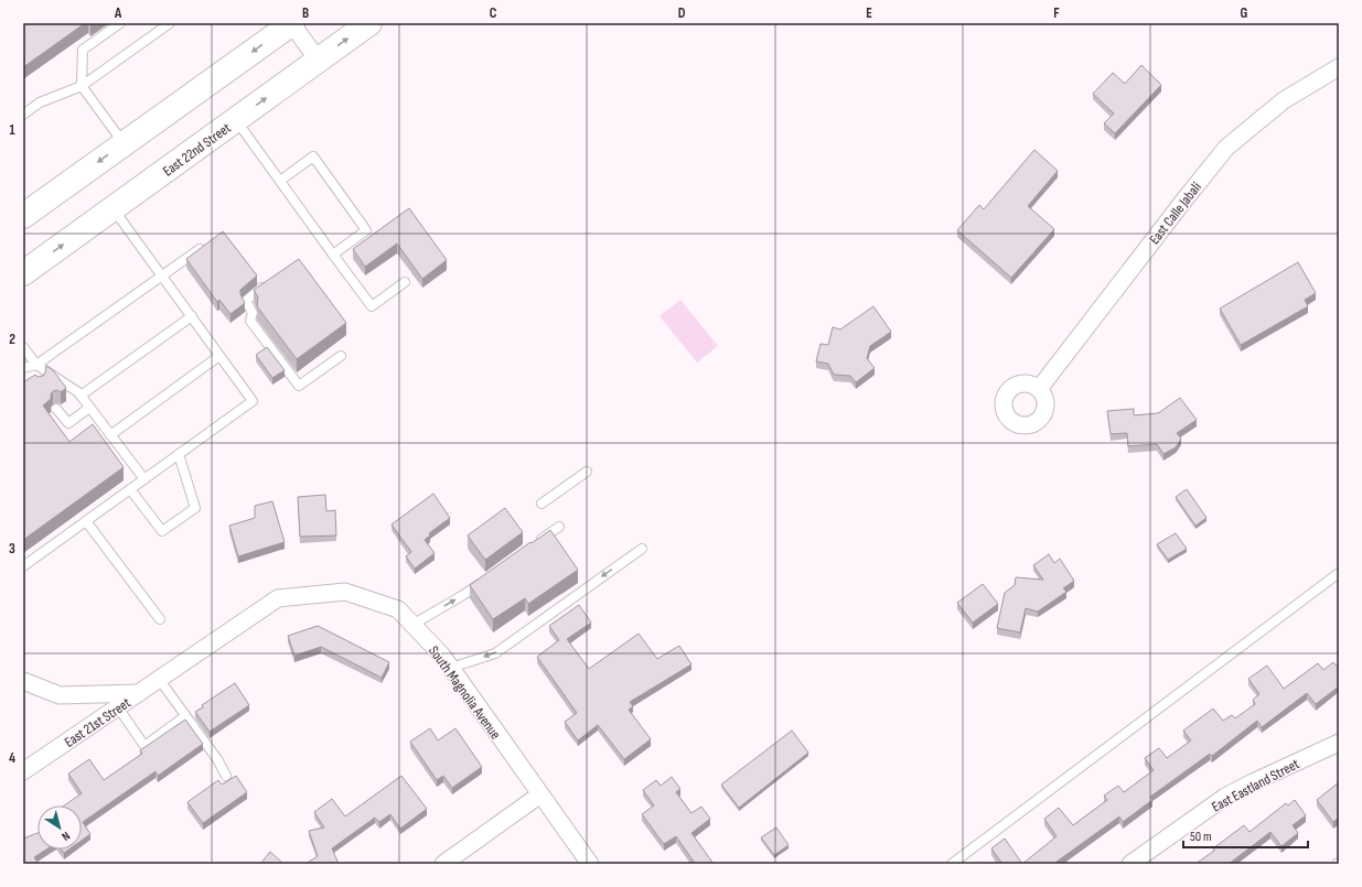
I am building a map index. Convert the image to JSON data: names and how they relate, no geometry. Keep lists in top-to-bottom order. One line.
{"streets":{"main road":["East 22nd Street"],"street":["East Calle Jabali","South Magnolia Avenue","East 21st Street","East Eastland Street"]},"crossings":[["South Magnolia Avenue","East 21st Street"]],"scale_bar":"50 m","north":"bottom right","grid":{"columns":["A","B","C","D","E","F","G"],"rows":["1","2","3","4"]}}
